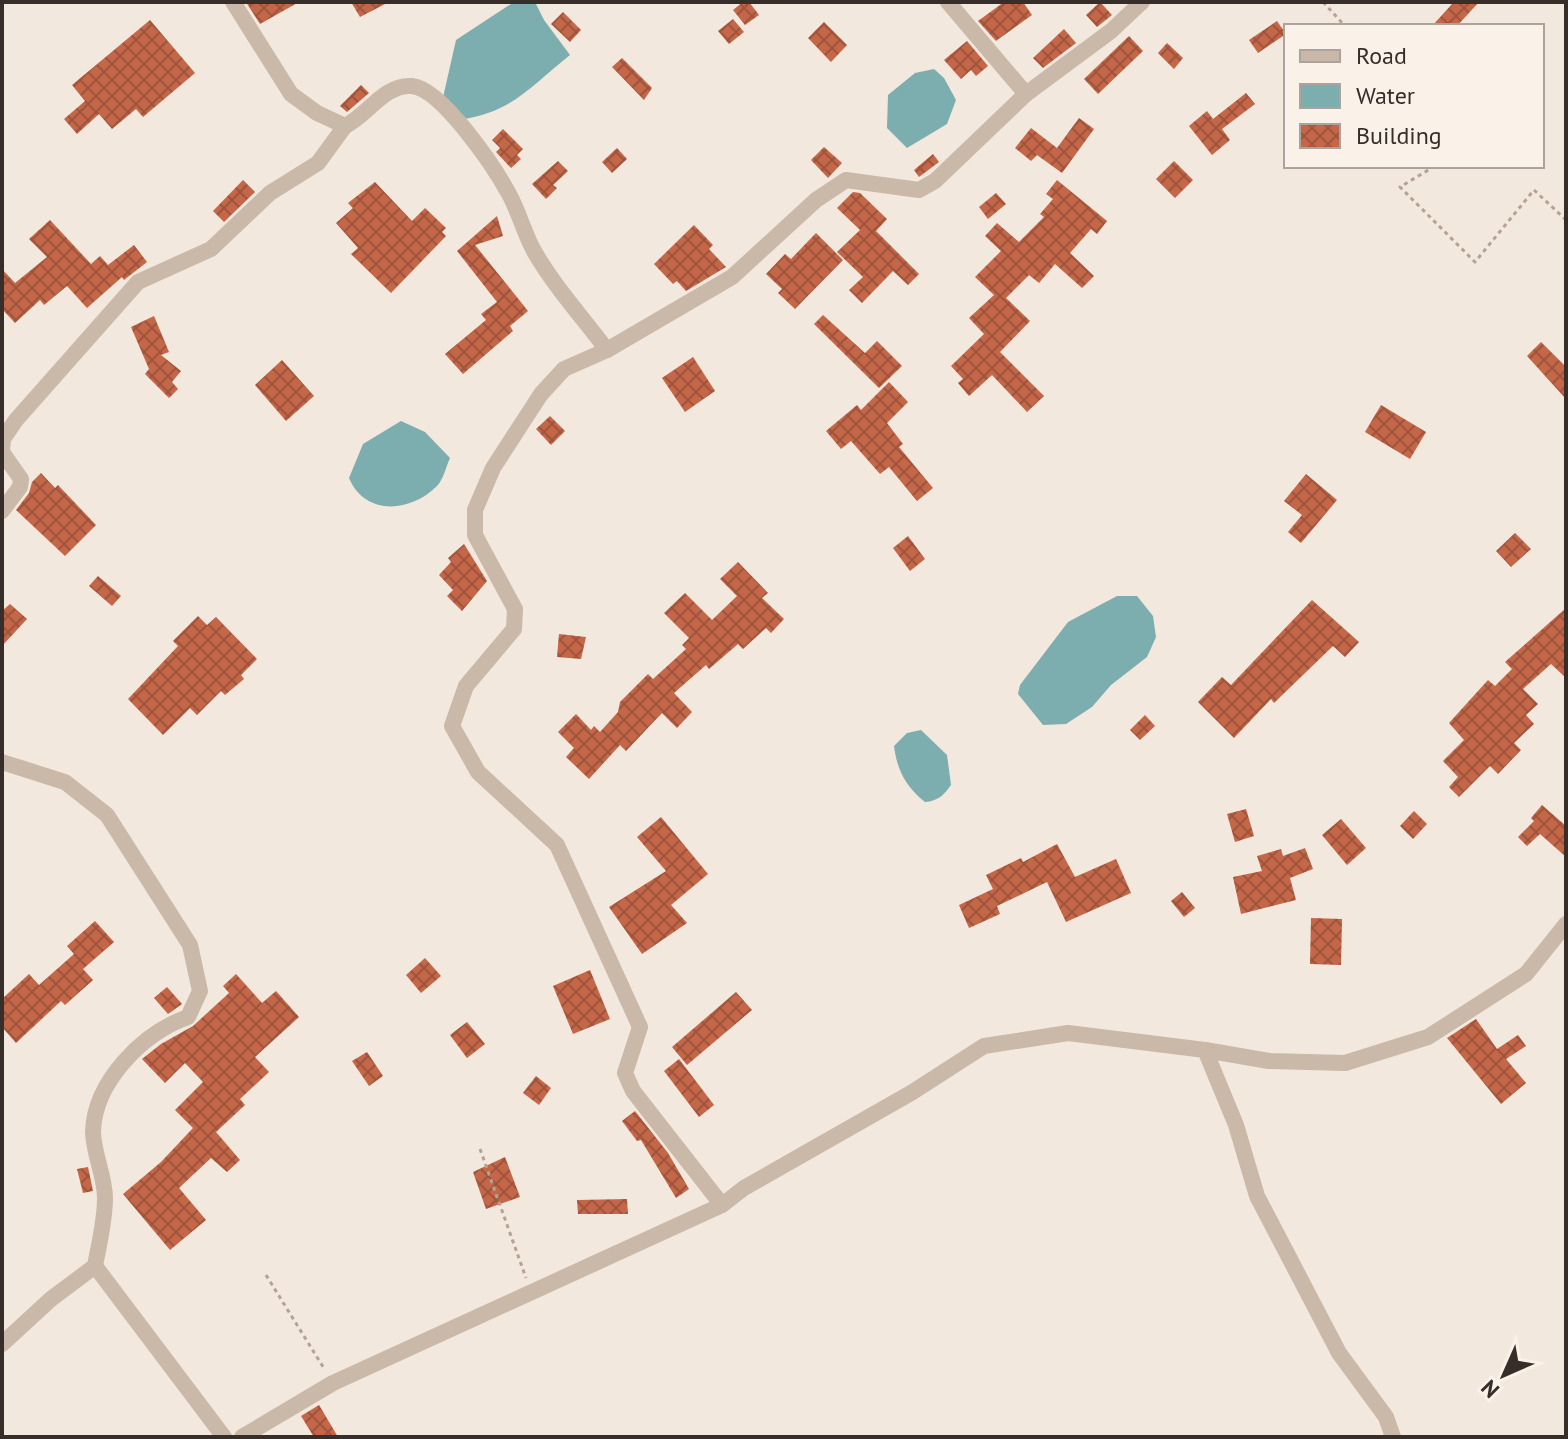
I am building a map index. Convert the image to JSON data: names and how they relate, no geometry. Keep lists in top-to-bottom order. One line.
{"legend":["Road","Water","Building"],"north":"bottom left"}
